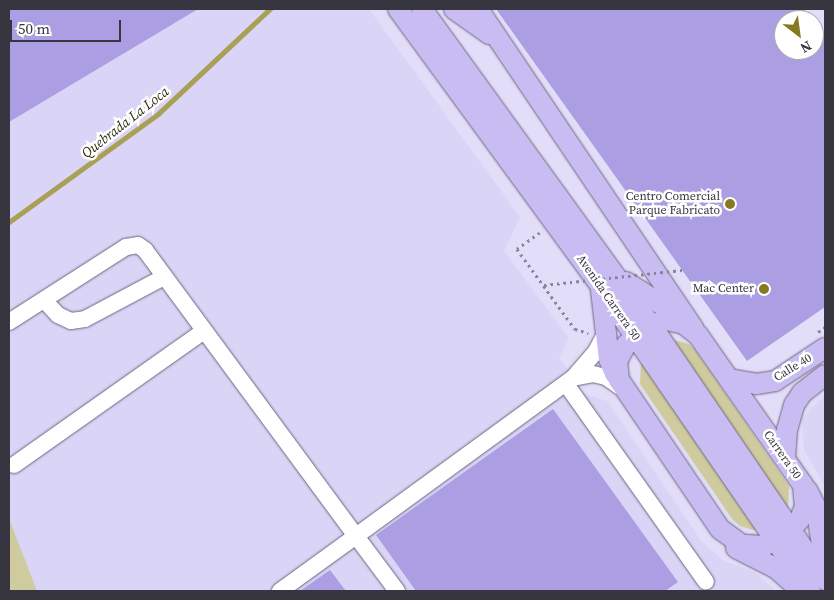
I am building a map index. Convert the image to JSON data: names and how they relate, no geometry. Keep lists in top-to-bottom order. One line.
{"streets":{"main road":["Avenida Carrera 50","Calle 40","Carrera 50"]},"crossings":[["Avenida Carrera 50","Carrera 50"],["Calle 40","Carrera 50"]],"water":["Quebrada La Loca"],"places":["Centro Comercial Parque Fabricato","Mac Center"],"scale_bar":"50 m","north":"bottom right"}
